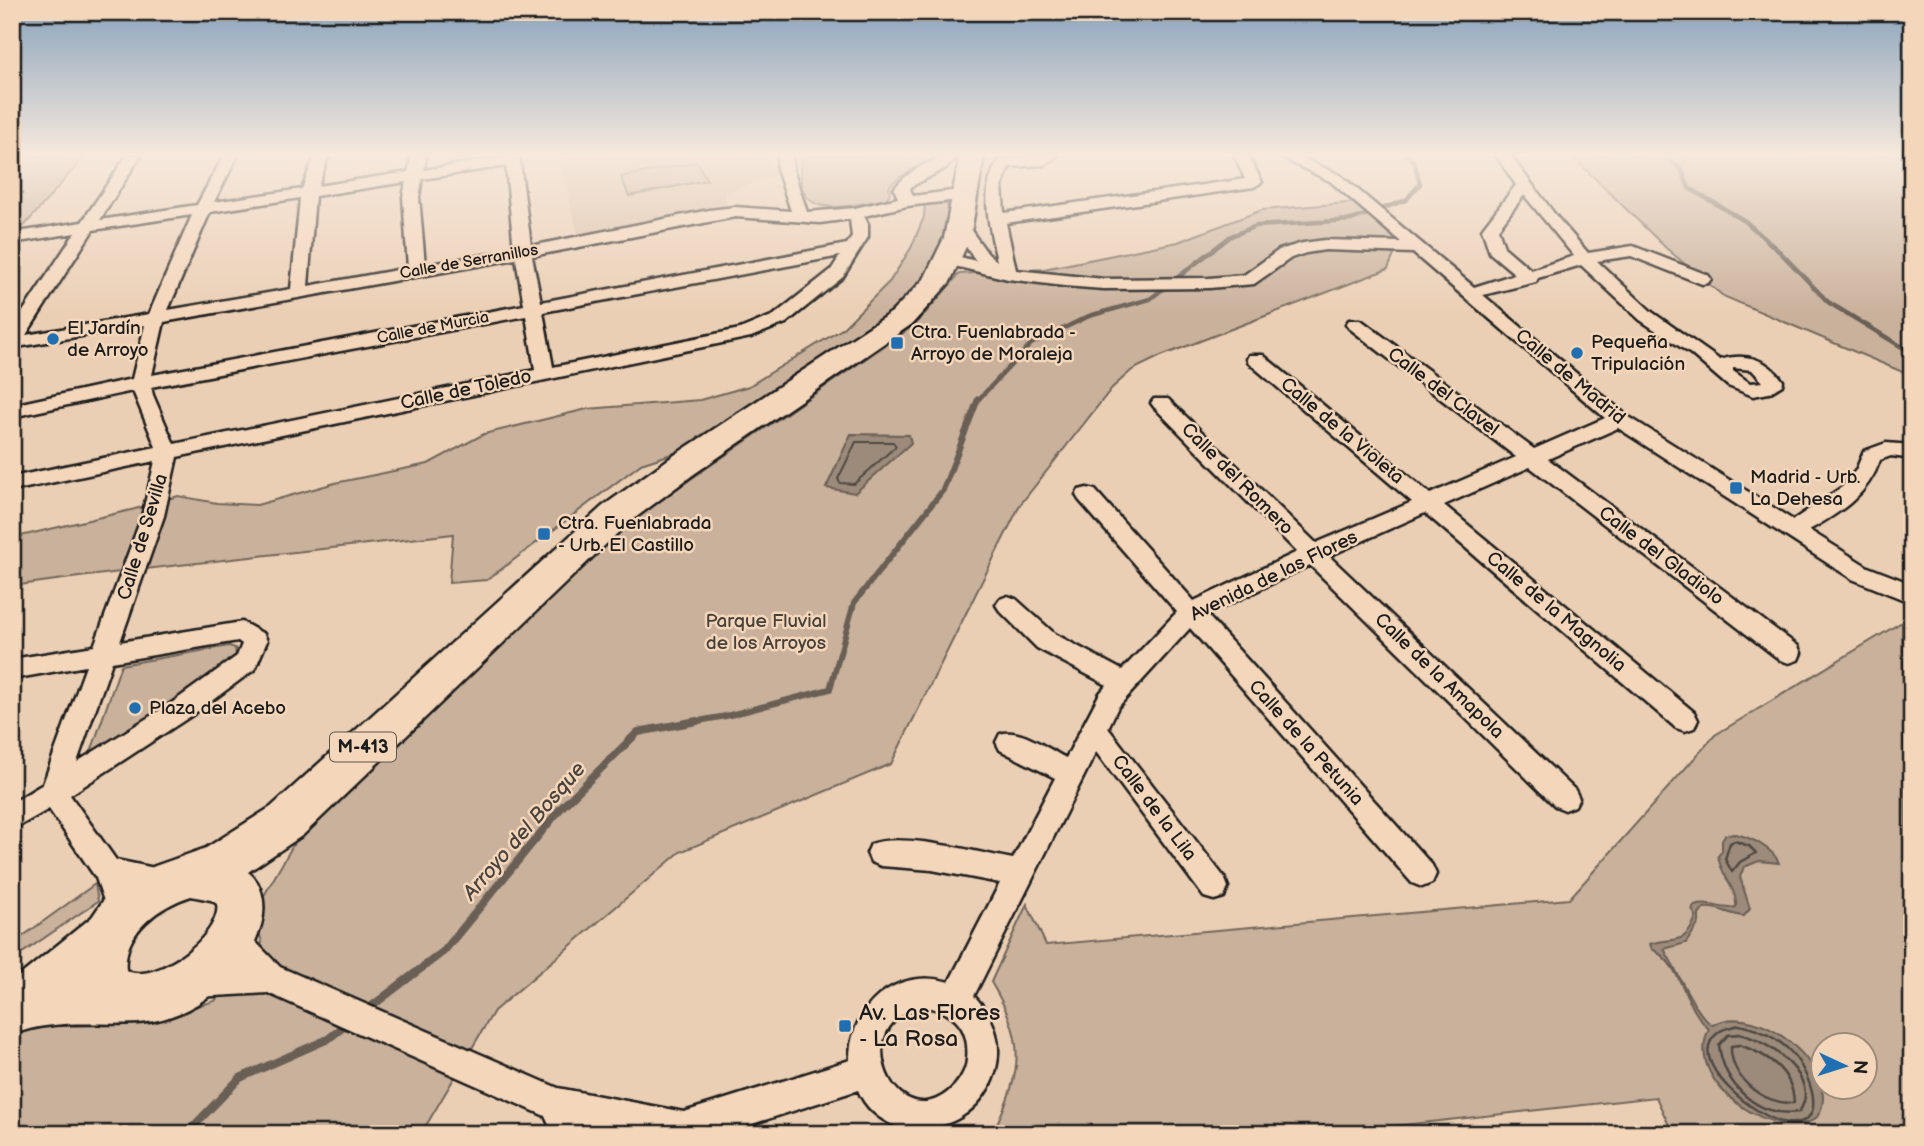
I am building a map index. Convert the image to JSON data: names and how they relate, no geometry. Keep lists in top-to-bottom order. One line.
{"streets":{"main road":["M-413"],"street":["Calle de Serranillos","Calle de Murcia","Calle de Madrid","Calle de Toledo","Calle del Clavel","Calle de la Violeta","Calle del Romero","Calle de Sevilla","Calle del Gladiolo","Avenida de las Flores","Calle de la Magnolia","Calle de la Amapola","Calle de la Petunia","Calle de la Lila"]},"crossings":[["Calle de Murcia","Calle de Toledo"],["Calle de Murcia","Calle de Sevilla"],["Calle de Madrid","Avenida de las Flores"],["Calle de Toledo","Calle de Sevilla"],["Calle del Clavel","Calle del Gladiolo"],["Calle del Clavel","Avenida de las Flores"],["Calle de la Violeta","Avenida de las Flores"],["Calle de la Violeta","Calle de la Magnolia"],["Calle del Romero","Avenida de las Flores"],["Calle del Romero","Calle de la Amapola"],["Calle del Gladiolo","Avenida de las Flores"],["Avenida de las Flores","Calle de la Magnolia"],["Avenida de las Flores","Calle de la Amapola"],["Avenida de las Flores","Calle de la Petunia"],["Avenida de las Flores","Calle de la Lila"]],"water":["Arroyo del Bosque"],"parks":["Parque Fluvial de los Arroyos"],"places":{"other":["El Jardín de Arroyo","Pequeña Tripulación","Plaza del Acebo"],"transit":["Ctra. Fuenlabrada - Arroyo de Moraleja","Madrid - Urb. La Dehesa","Ctra. Fuenlabrada - Urb. El Castillo","Av. Las Flores - La Rosa"]},"north":"right"}
